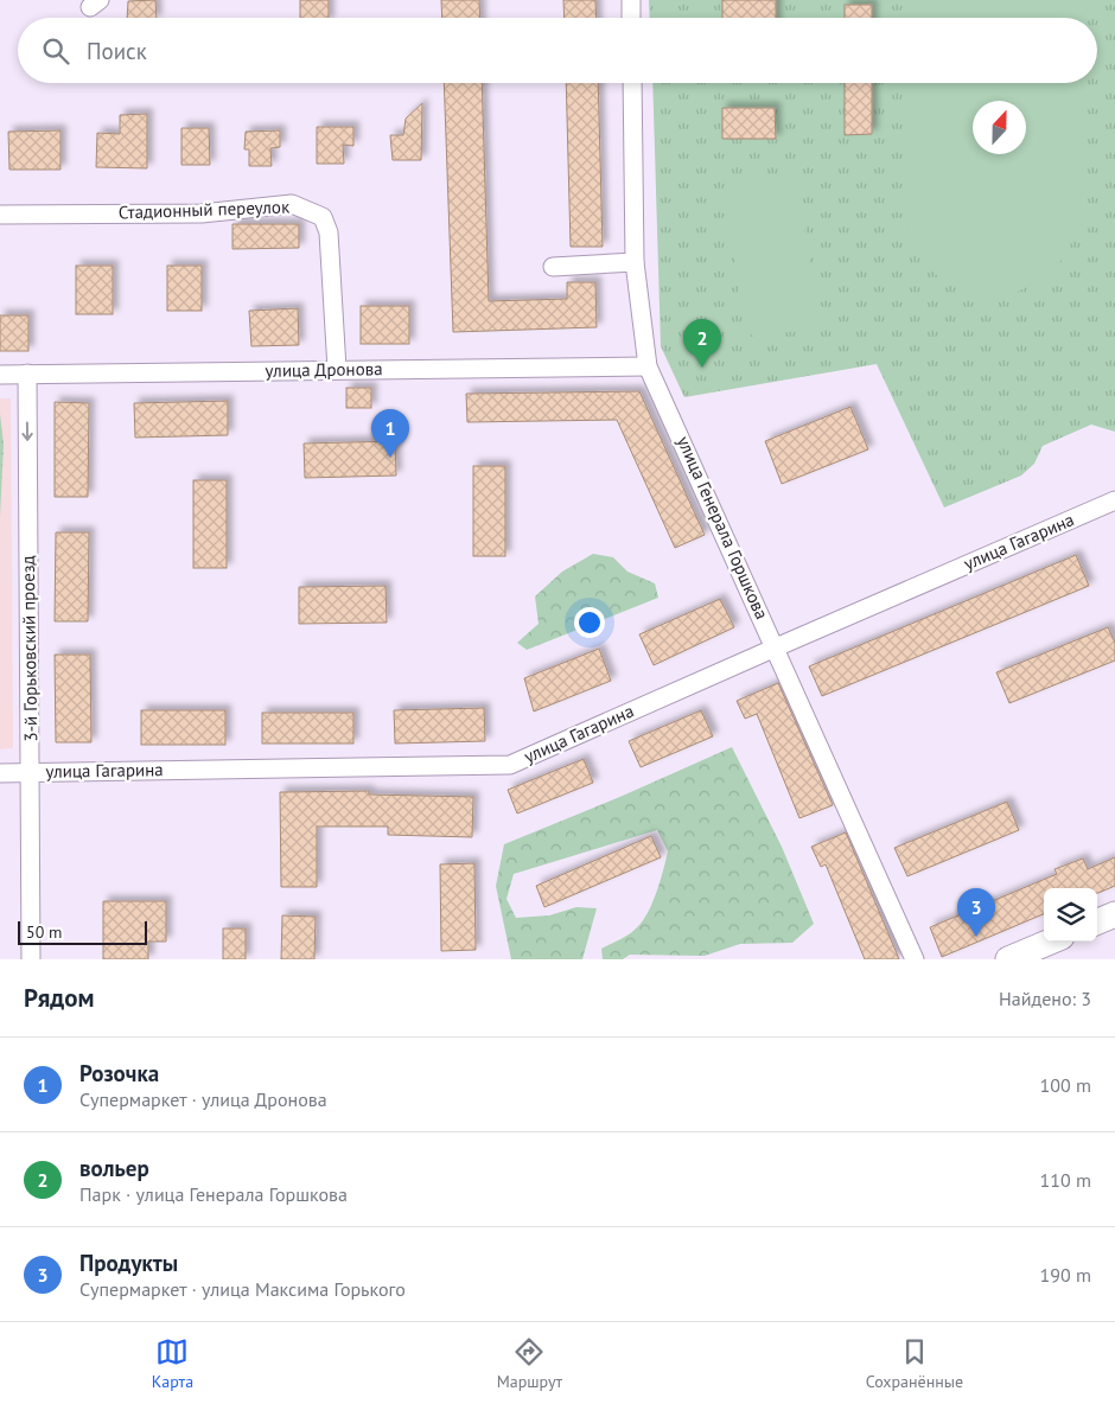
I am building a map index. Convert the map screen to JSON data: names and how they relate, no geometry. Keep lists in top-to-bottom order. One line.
{"streets":{"street":["Стадионный переулок","улица Дронова","улица Генерала Горшкова","улица Гагарина","3-й Горьковский проезд"]},"crossings":[["Стадионный переулок","улица Дронова"],["улица Дронова","улица Генерала Горшкова"],["улица Дронова","3-й Горьковский проезд"],["улица Генерала Горшкова","улица Гагарина"],["улица Гагарина","3-й Горьковский проезд"]],"one_way":["3-й Горьковский проезд"],"scale_bar":"50 m","north":"top","page":{"search":"Поиск","pins":["2","1","3"],"scale":"50 m","heading":["Рядом","Найдено: 3"],"list":[{"mark":"1","name":"Розочка","note":"Супермаркет · улица Дронова","value":"100 m"},{"mark":"2","name":"вольер","note":"Парк · улица Генерала Горшкова","value":"110 m"},{"mark":"3","name":"Продукты","note":"Супермаркет · улица Максима Горького","value":"190 m"}],"nav":["Карта","Маршрут","Сохранённые"]}}
